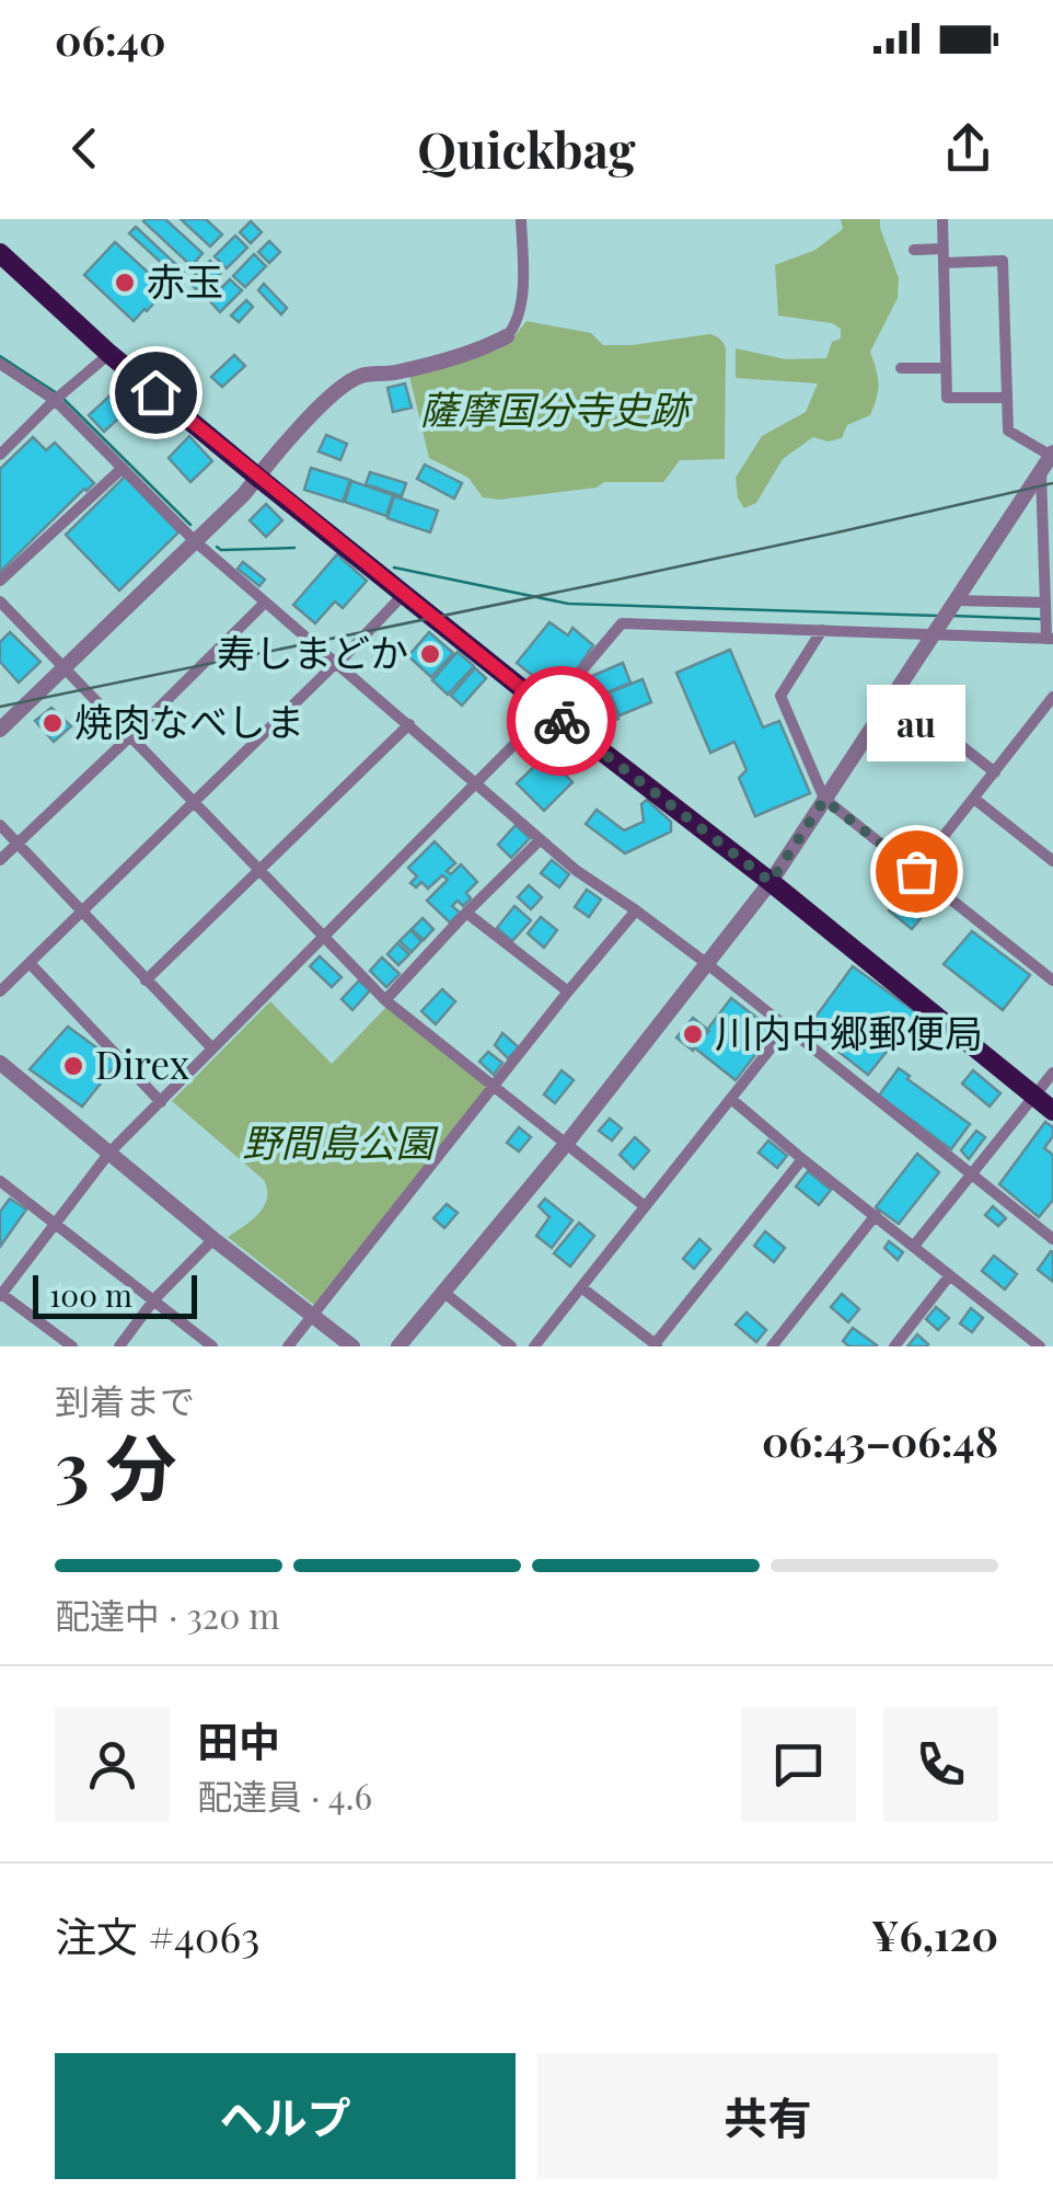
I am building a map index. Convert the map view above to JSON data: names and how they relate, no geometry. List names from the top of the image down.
{
  "parks": ["薩摩国分寺史跡", "野間島公園"],
  "places": [
    "赤玉",
    "寿しまどか",
    "焼肉なべしま",
    "au",
    "川内中郷郵便局",
    "Direx"
  ],
  "scale_bar": "100 m",
  "page": {
    "status": "06:40",
    "header": "Quickbag",
    "bubble": "au",
    "scale": "100 m",
    "heading": ["3 分", "到着まで", "06:43–06:48"],
    "panel": [
      "田中",
      "配達員 · 4.6",
      "注文 #4063",
      "¥6,120"
    ],
    "bar": "配達中 · 320 m",
    "buttons": ["ヘルプ", "共有"]
  }
}
